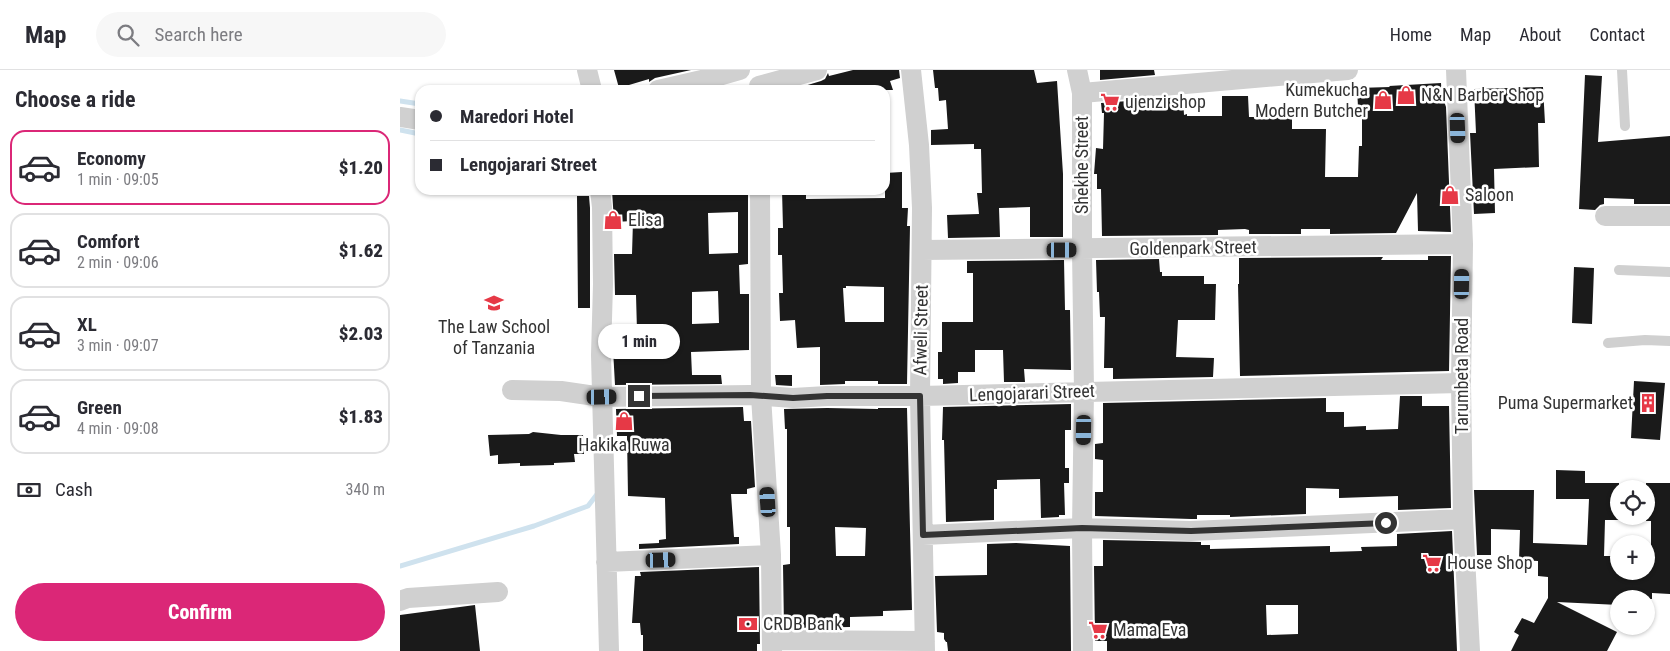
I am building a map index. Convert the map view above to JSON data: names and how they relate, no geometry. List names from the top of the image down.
{
  "streets": {
    "street": [
      "Shekhe Street",
      "Goldenpark Street",
      "Afweli Street",
      "Tarumbeta Road",
      "Lengojarari Street"
    ]
  },
  "crossings": [
    ["Shekhe Street", "Goldenpark Street"],
    ["Shekhe Street", "Lengojarari Street"],
    ["Goldenpark Street", "Afweli Street"],
    ["Goldenpark Street", "Tarumbeta Road"],
    ["Afweli Street", "Lengojarari Street"],
    ["Tarumbeta Road", "Lengojarari Street"]
  ],
  "places": {
    "shop": [
      "N&N Barber Shop",
      "Kumekucha Modern Butcher",
      "Saloon",
      "Elisa",
      "Hakika Ruwa"
    ],
    "supermarket": ["ujenzi shop", "House Shop", "Mama Eva"],
    "school or university": ["The Law School of Tanzania"],
    "building": ["Puma Supermarket"],
    "bank": ["CRDB Bank"]
  },
  "page": {
    "header": "Map",
    "search": "Search here",
    "nav": [
      "Home",
      "Map",
      "About",
      "Contact"
    ],
    "heading": "Choose a ride",
    "banner": ["Maredori Hotel", "Lengojarari Street"],
    "list": [
      {
        "name": "Economy",
        "note": "1 min · 09:05",
        "value": "$1.20"
      },
      {
        "name": "Comfort",
        "note": "2 min · 09:06",
        "value": "$1.62"
      },
      {
        "name": "XL",
        "note": "3 min · 09:07",
        "value": "$2.03"
      },
      {
        "name": "Green",
        "note": "4 min · 09:08",
        "value": "$1.83"
      }
    ],
    "bubble": "1 min",
    "pay": ["Cash", "340 m"],
    "map_buttons": ["+", "−"],
    "buttons": "Confirm"
  }
}
